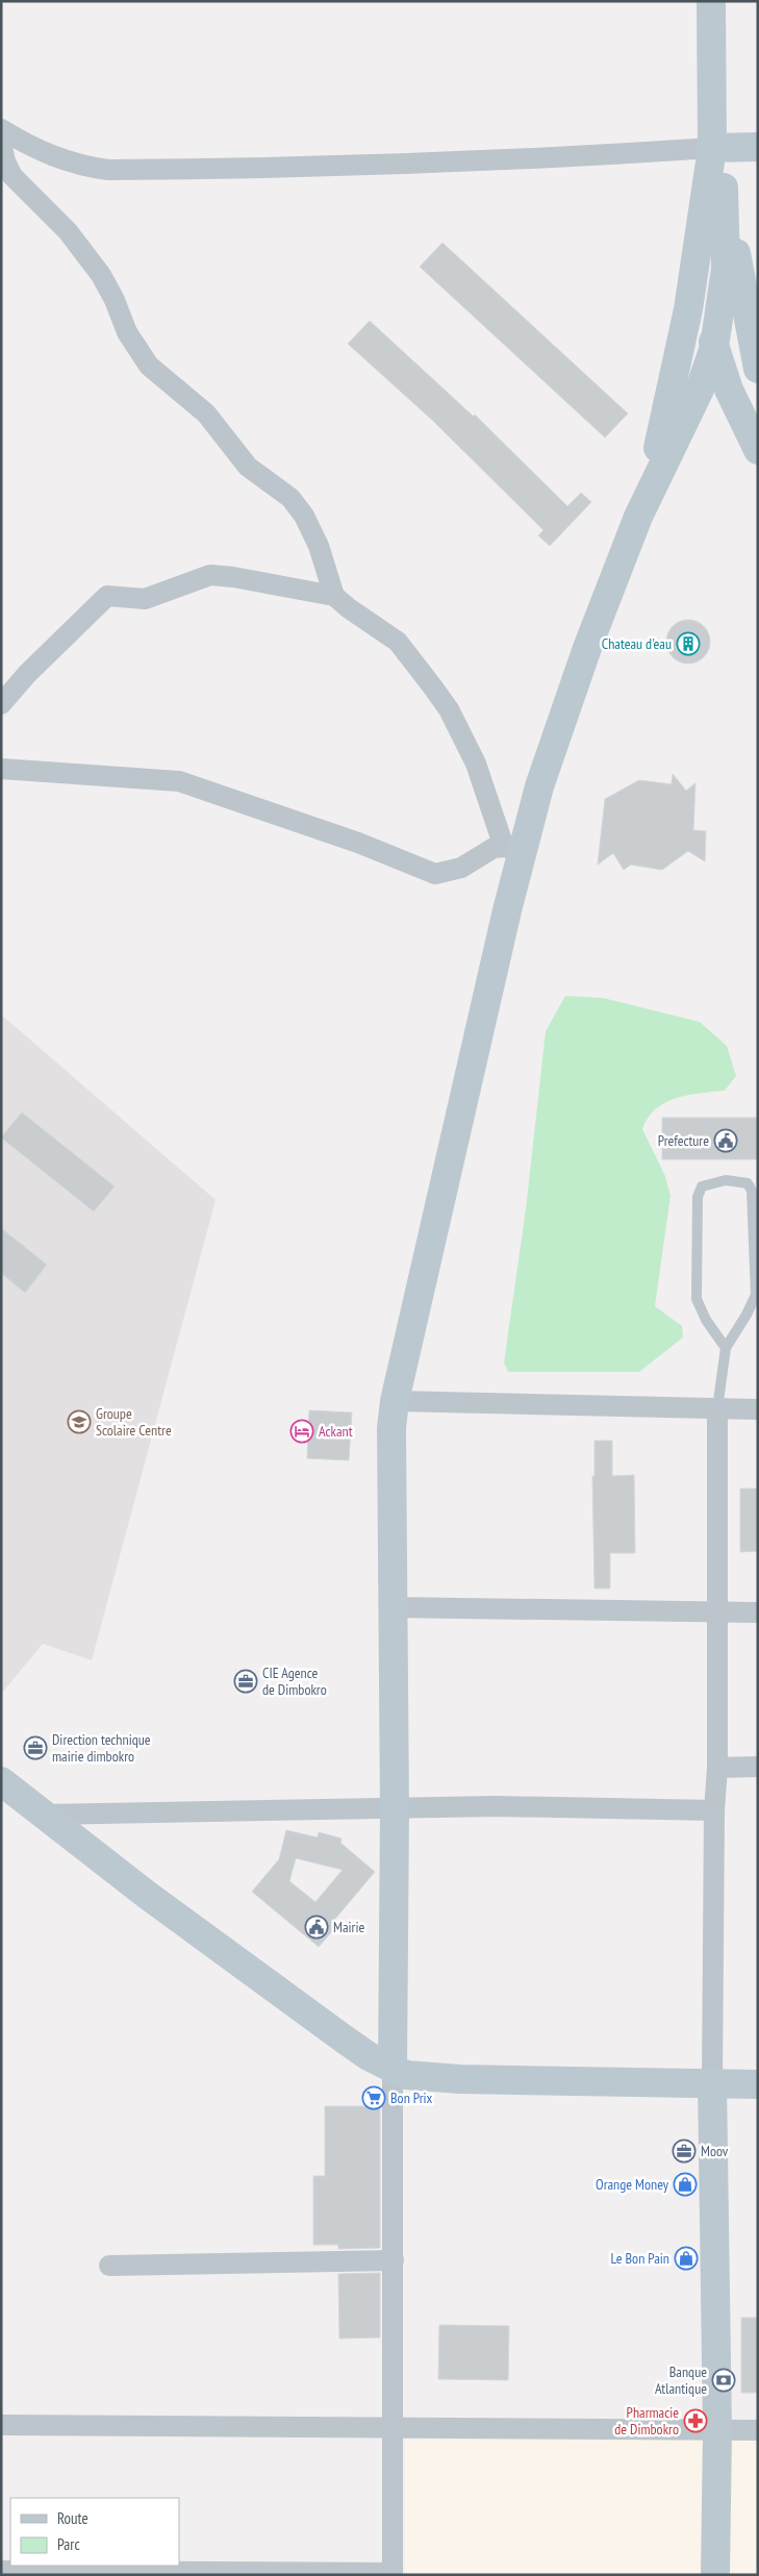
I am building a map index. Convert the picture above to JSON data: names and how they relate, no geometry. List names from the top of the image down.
{
  "places": {
    "building": ["Chateau d'eau"],
    "public building": ["Prefecture", "Mairie"],
    "school or university": ["Groupe Scolaire Centre"],
    "hotel": ["Ackant"],
    "office": ["CIE Agence de Dimbokro", "Direction technique mairie dimbokro", "Moov"],
    "supermarket": ["Bon Prix"],
    "shop": ["Orange Money", "Le Bon Pain"],
    "bank": ["Banque Atlantique"],
    "pharmacy": ["Pharmacie de Dimbokro"]
  },
  "legend": ["Route", "Parc"]
}
